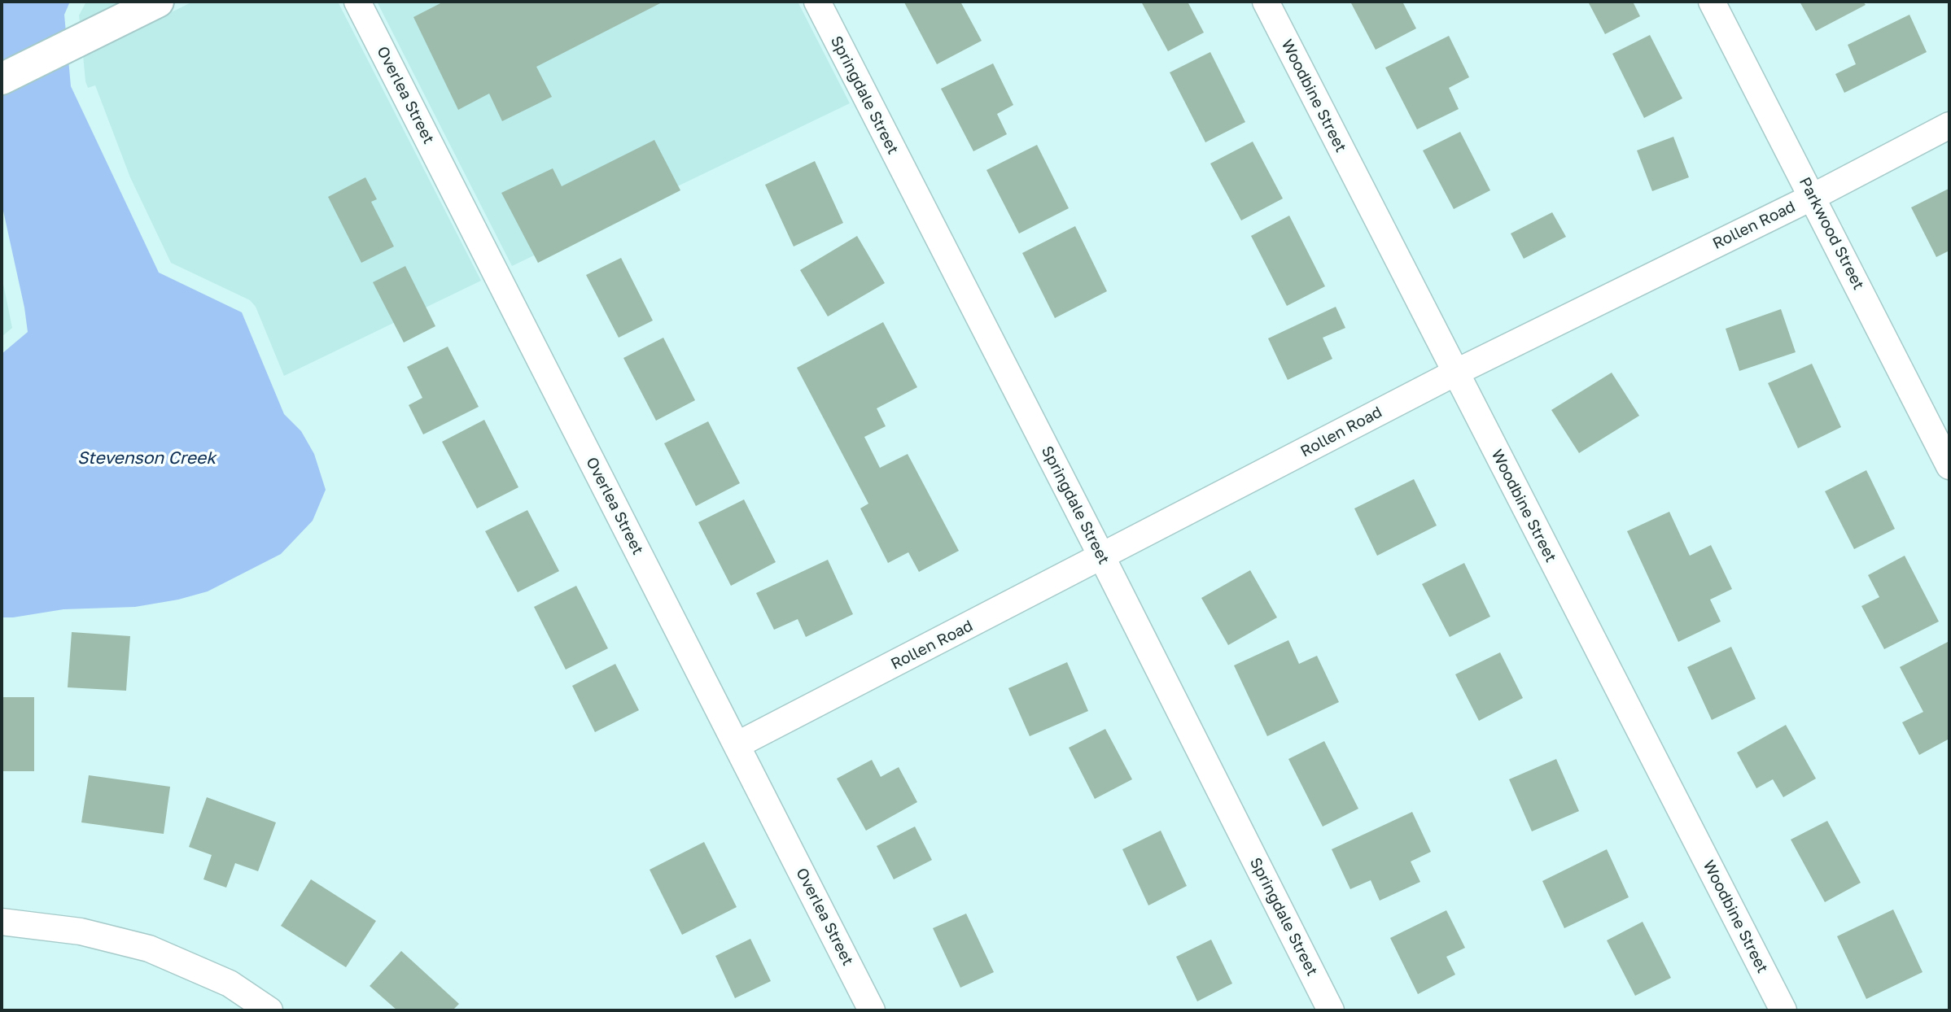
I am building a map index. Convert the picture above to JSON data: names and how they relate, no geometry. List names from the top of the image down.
{
  "streets": {
    "street": [
      "Overlea Street",
      "Springdale Street",
      "Woodbine Street",
      "Rollen Road",
      "Parkwood Street"
    ]
  },
  "crossings": [
    ["Overlea Street", "Rollen Road"],
    ["Springdale Street", "Rollen Road"],
    ["Woodbine Street", "Rollen Road"],
    ["Rollen Road", "Parkwood Street"]
  ],
  "water": ["Stevenson Creek"]
}
